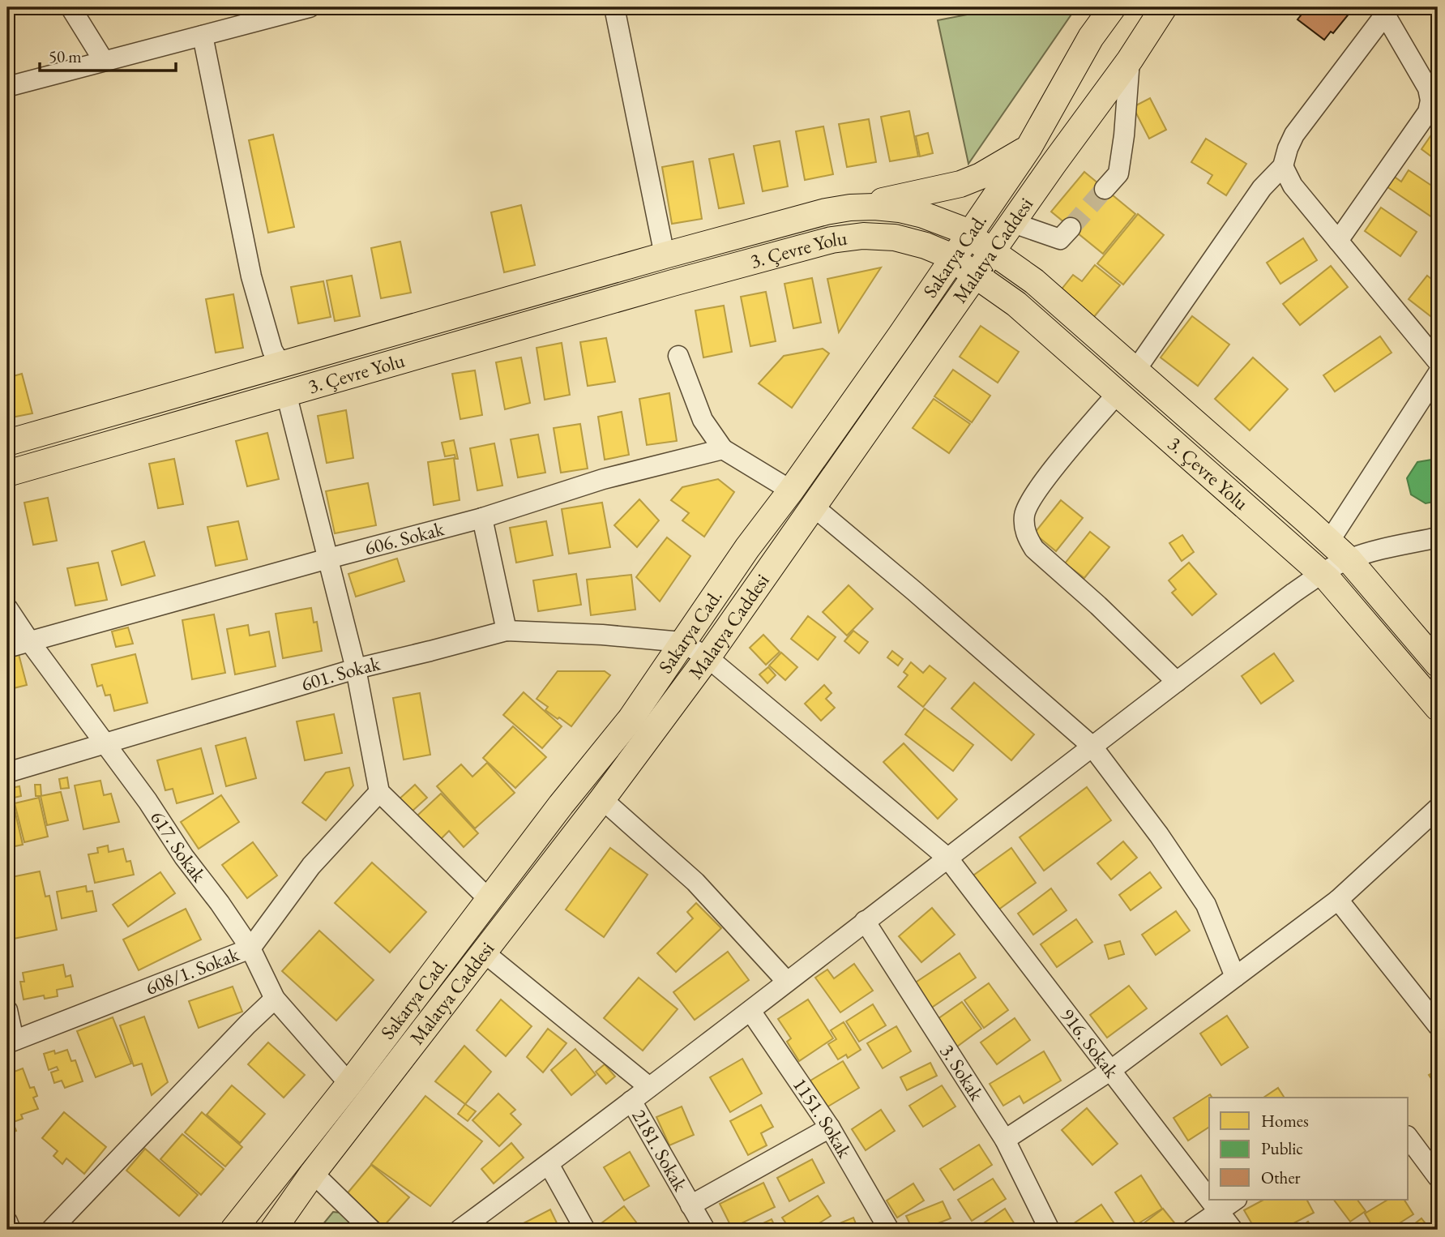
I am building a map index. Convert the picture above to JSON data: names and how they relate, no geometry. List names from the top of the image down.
{
  "streets": {
    "main road": ["3. Çevre Yolu", "Malatya Caddesi", "Sakarya Cad."],
    "street": [
      "606. Sokak",
      "601. Sokak",
      "617. Sokak",
      "608/1. Sokak",
      "916. Sokak",
      "3. Sokak",
      "1151. Sokak",
      "2181. Sokak"
    ]
  },
  "crossings": [
    ["3. Çevre Yolu", "Malatya Caddesi"],
    ["3. Çevre Yolu", "Sakarya Cad."],
    ["Malatya Caddesi", "916. Sokak"],
    ["Sakarya Cad.", "601. Sokak"],
    ["Sakarya Cad.", "617. Sokak"],
    ["Sakarya Cad.", "916. Sokak"],
    ["606. Sokak", "617. Sokak"],
    ["601. Sokak", "617. Sokak"],
    ["601. Sokak", "916. Sokak"],
    ["617. Sokak", "608/1. Sokak"]
  ],
  "legend": ["Homes", "Public", "Other"],
  "scale_bar": "50 m"
}
